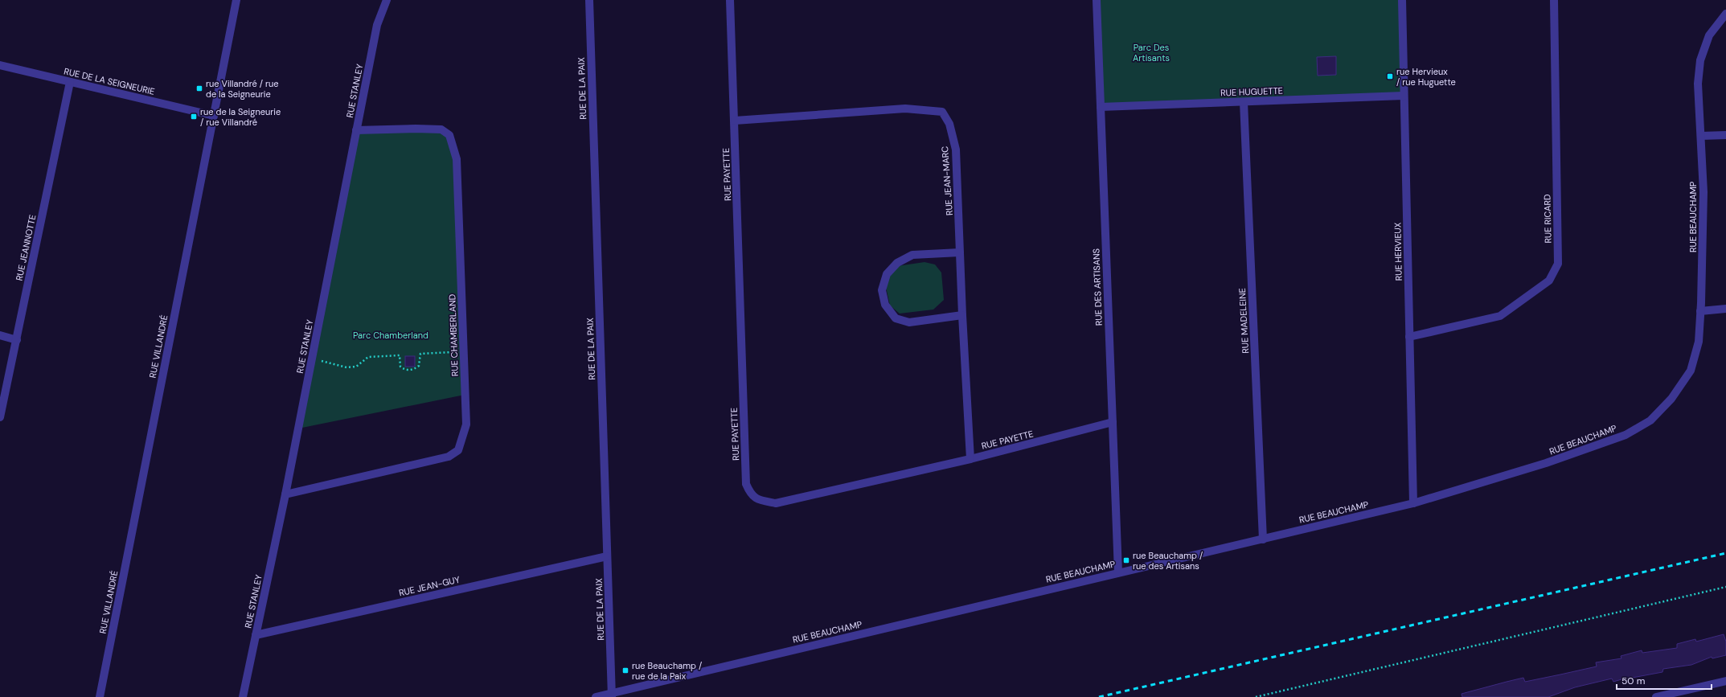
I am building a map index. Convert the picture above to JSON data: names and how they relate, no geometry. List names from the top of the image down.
{
  "streets": {
    "street": [
      "RUE DE LA SEIGNEURIE",
      "RUE DE LA PAIX",
      "RUE STANLEY",
      "RUE HUGUETTE",
      "RUE PAYETTE",
      "RUE JEAN-MARC",
      "RUE BEAUCHAMP",
      "RUE RICARD",
      "RUE JEANNOTTE",
      "RUE HERVIEUX",
      "RUE DES ARTISANS",
      "RUE MADELEINE",
      "RUE CHAMBERLAND",
      "RUE VILLANDRÉ",
      "RUE JEAN-GUY"
    ]
  },
  "crossings": [
    ["RUE DE LA SEIGNEURIE", "RUE JEANNOTTE"],
    ["RUE DE LA SEIGNEURIE", "RUE VILLANDRÉ"],
    ["RUE DE LA PAIX", "RUE BEAUCHAMP"],
    ["RUE DE LA PAIX", "RUE JEAN-GUY"],
    ["RUE STANLEY", "RUE CHAMBERLAND"],
    ["RUE STANLEY", "RUE JEAN-GUY"],
    ["RUE HUGUETTE", "RUE HERVIEUX"],
    ["RUE HUGUETTE", "RUE DES ARTISANS"],
    ["RUE HUGUETTE", "RUE MADELEINE"],
    ["RUE PAYETTE", "RUE JEAN-MARC"],
    ["RUE PAYETTE", "RUE DES ARTISANS"],
    ["RUE BEAUCHAMP", "RUE HERVIEUX"],
    ["RUE BEAUCHAMP", "RUE DES ARTISANS"],
    ["RUE BEAUCHAMP", "RUE MADELEINE"],
    ["RUE RICARD", "RUE HERVIEUX"]
  ],
  "parks": ["Parc Des Artisants", "Parc Chamberland"],
  "places": {
    "transit": [
      "rue Hervieux / rue Huguette",
      "rue Villandré / rue de la Seigneurie",
      "rue de la Seigneurie / rue Villandré",
      "rue Beauchamp / rue des Artisans",
      "rue Beauchamp / rue de la Paix"
    ]
  },
  "scale_bar": "50 m"
}
